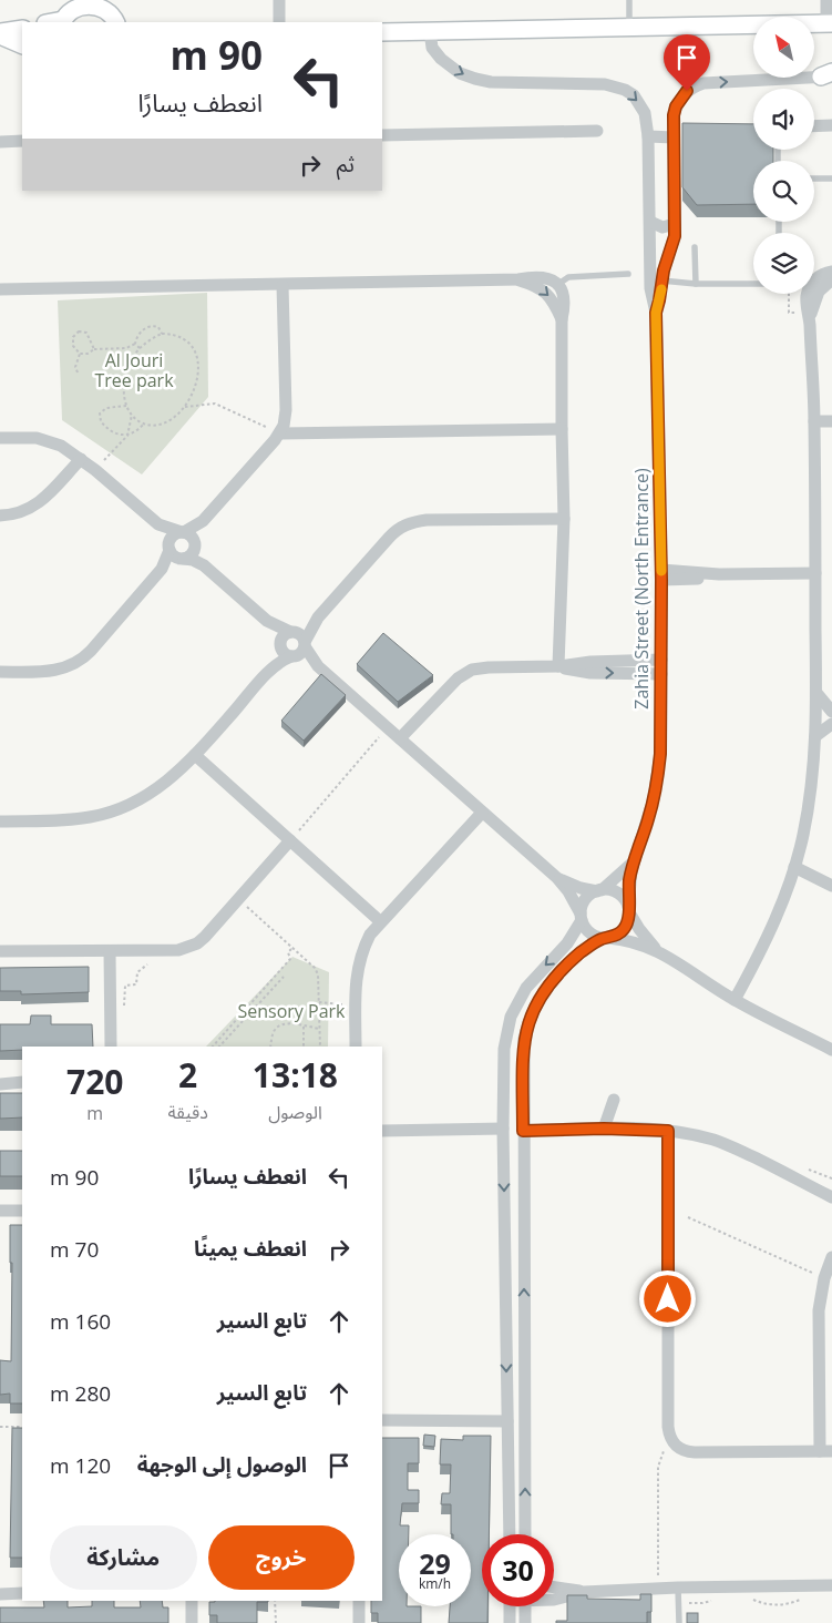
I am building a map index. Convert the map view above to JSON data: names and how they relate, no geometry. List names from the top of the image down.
{
  "streets": {
    "street": ["Zahia Street (North Entrance)"]
  },
  "parks": ["Al Jouri Tree park", "Sensory Park"],
  "north": "top left",
  "page": {
    "turn": ["90 m", "انعطف يسارًا"],
    "then": "ثم",
    "eta": [
      "13:18",
      "الوصول",
      "2",
      "دقيقة",
      "720",
      "m"
    ],
    "list": [
      {
        "name": "انعطف يسارًا",
        "value": "90 m"
      },
      {
        "name": "انعطف يمينًا",
        "value": "70 m"
      },
      {
        "name": "تابع السير",
        "value": "160 m"
      },
      {
        "name": "تابع السير",
        "value": "280 m"
      },
      {
        "name": "الوصول إلى الوجهة",
        "value": "120 m"
      }
    ],
    "buttons": ["خروج", "مشاركة"],
    "speed": "29 km/h",
    "limit": "30"
  }
}
